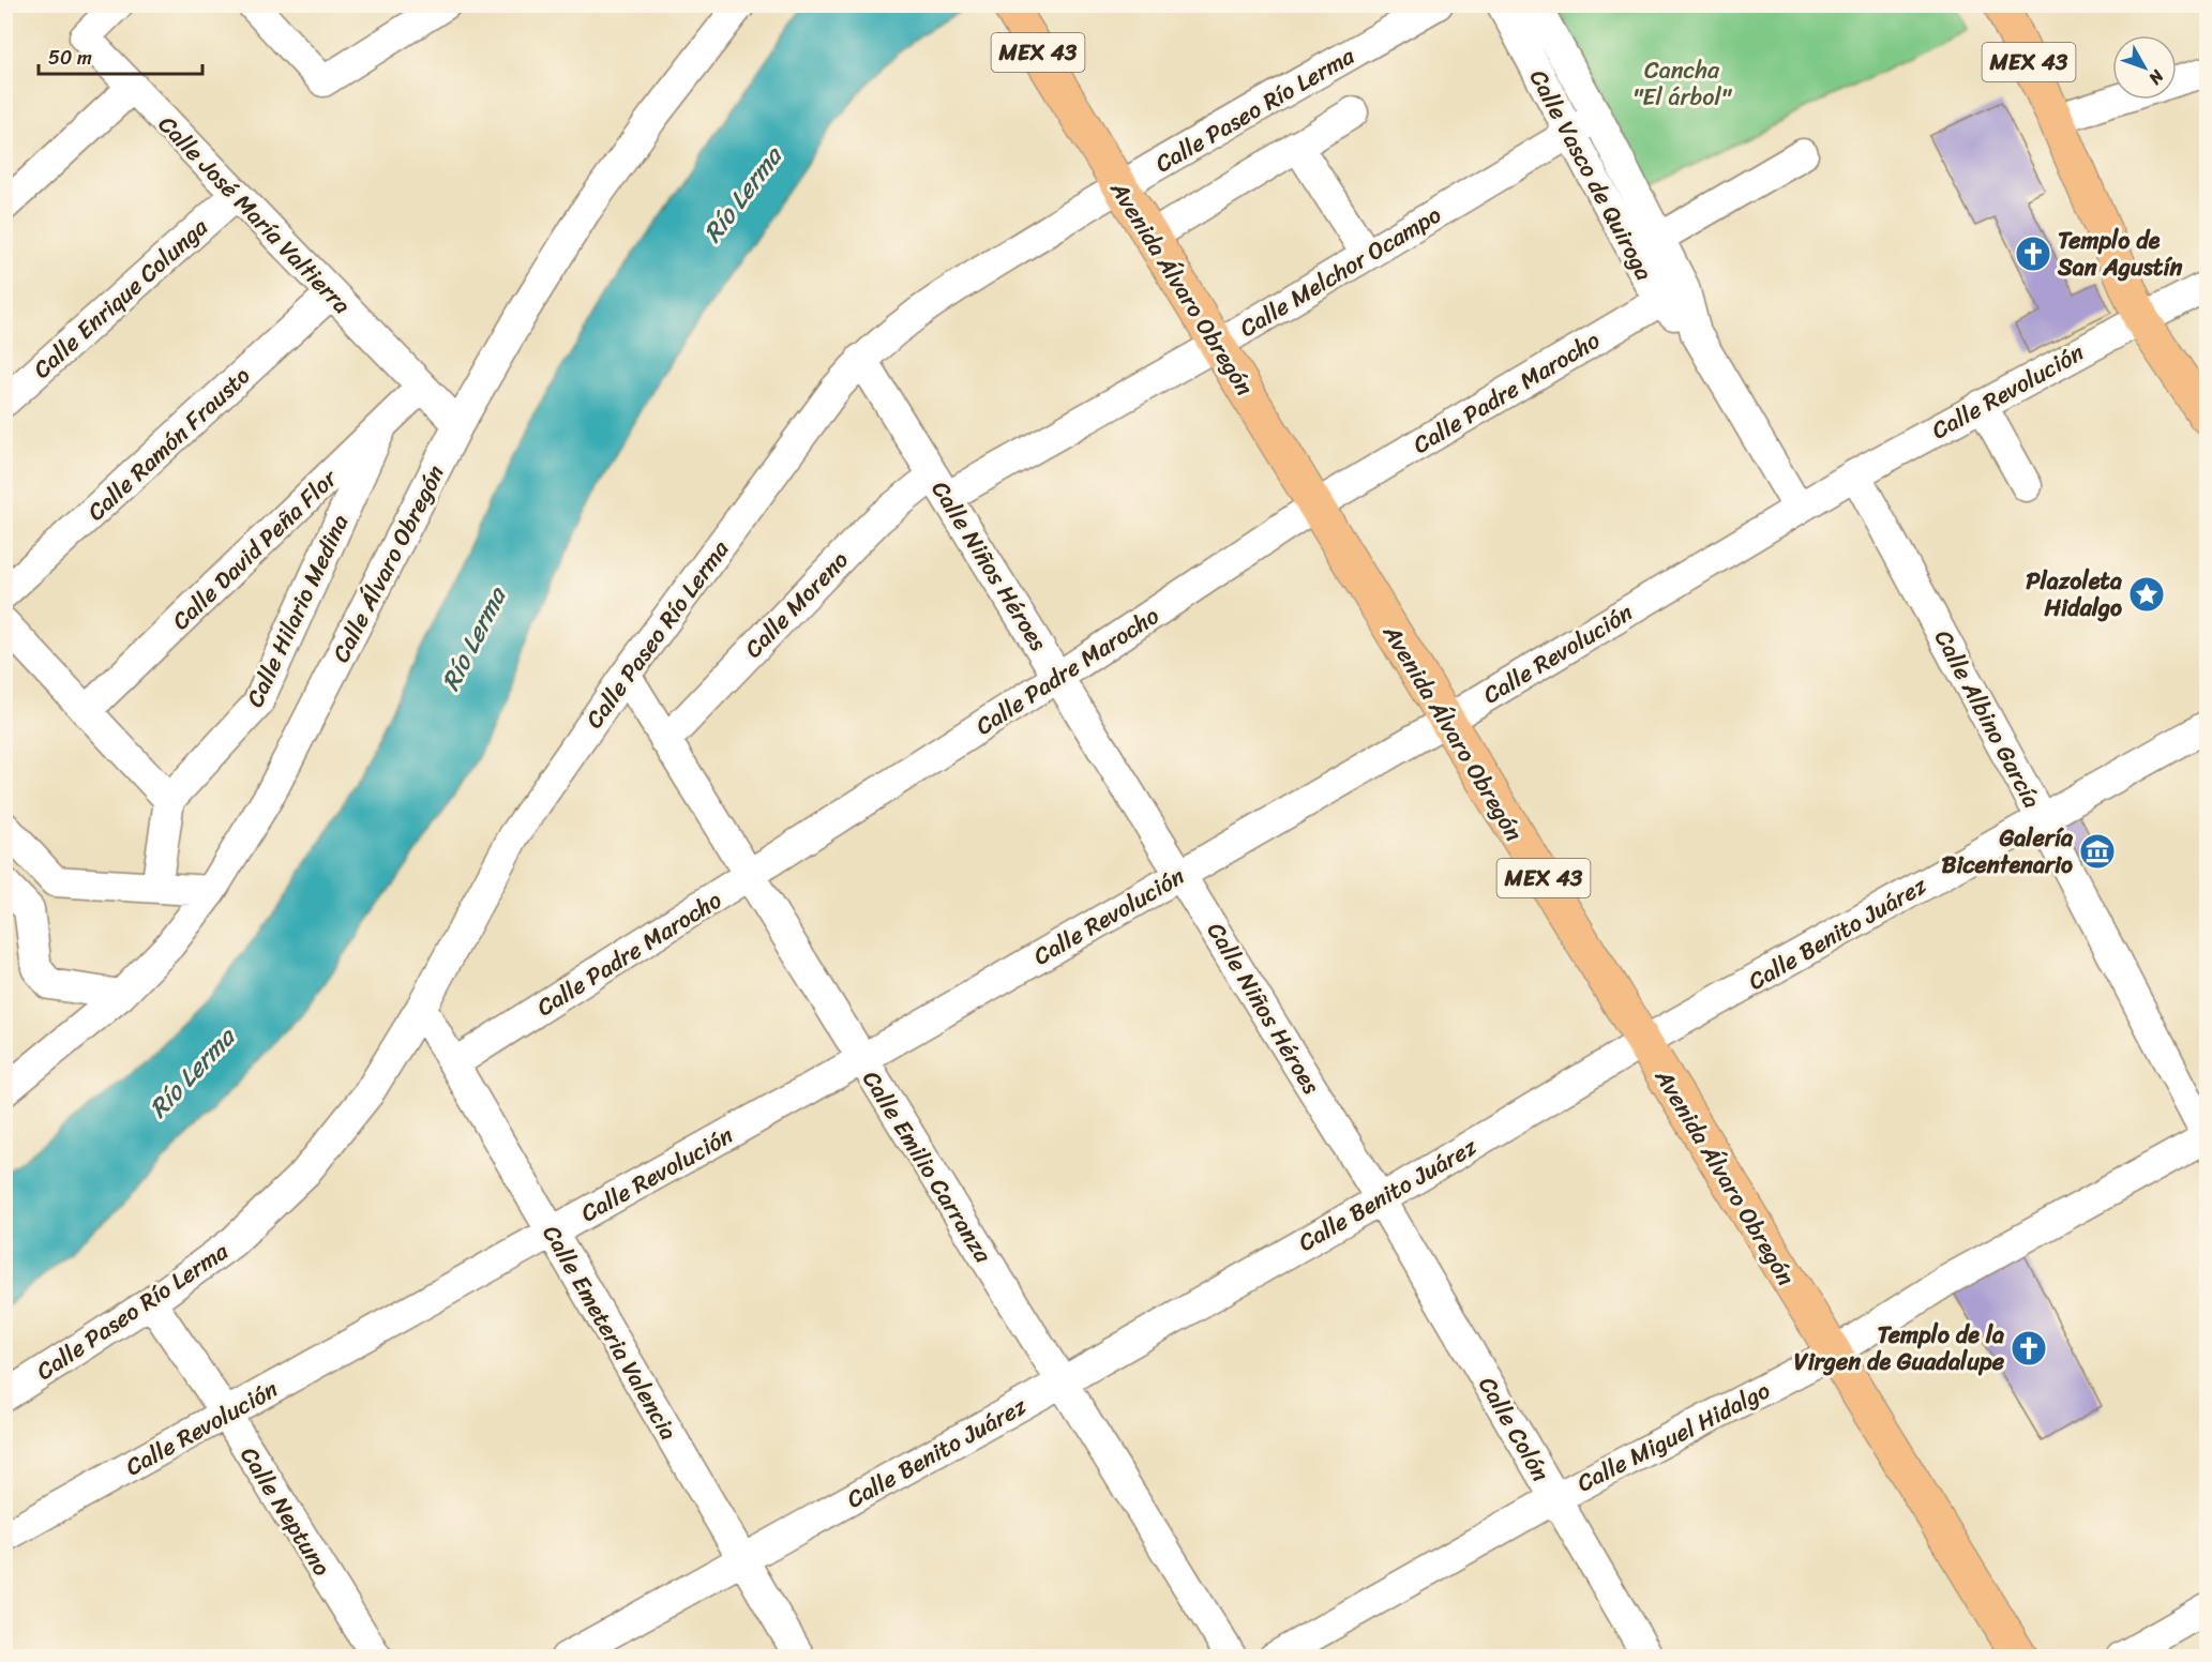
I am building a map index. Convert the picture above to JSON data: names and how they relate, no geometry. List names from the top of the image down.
{
  "streets": {
    "main road": ["MEX 43", "Avenida Álvaro Obregón"],
    "street": [
      "Calle Paseo Río Lerma",
      "Calle Vasco de Quiroga",
      "Calle José María Valtierra",
      "Calle Melchor Ocampo",
      "Calle Enrique Colunga",
      "Calle Revolución",
      "Calle Padre Marocho",
      "Calle Ramón Frausto",
      "Calle David Peña Flor",
      "Calle Álvaro Obregón",
      "Calle Niños Héroes",
      "Calle Moreno",
      "Calle Hilario Medina",
      "Calle Albino García",
      "Calle Benito Juárez",
      "Calle Emilio Carranza",
      "Calle Emeteria Valencia",
      "Calle Colón",
      "Calle Miguel Hidalgo",
      "Calle Neptuno"
    ]
  },
  "crossings": [
    ["MEX 43", "Calle Revolución"],
    ["Calle Paseo Río Lerma", "Avenida Álvaro Obregón"],
    ["Calle Paseo Río Lerma", "Calle Niños Héroes"],
    ["Calle Paseo Río Lerma", "Calle Emilio Carranza"],
    ["Calle Paseo Río Lerma", "Calle Emeteria Valencia"],
    ["Calle Paseo Río Lerma", "Calle Neptuno"],
    ["Calle Vasco de Quiroga", "Calle Melchor Ocampo"],
    ["Calle Vasco de Quiroga", "Calle Revolución"],
    ["Calle Vasco de Quiroga", "Calle Padre Marocho"],
    ["Calle José María Valtierra", "Calle Enrique Colunga"],
    ["Calle José María Valtierra", "Calle Ramón Frausto"],
    ["Calle José María Valtierra", "Calle David Peña Flor"],
    ["Calle José María Valtierra", "Calle Álvaro Obregón"],
    ["Calle Melchor Ocampo", "Avenida Álvaro Obregón"],
    ["Calle Melchor Ocampo", "Calle Niños Héroes"],
    ["Calle Melchor Ocampo", "Calle Moreno"],
    ["Avenida Álvaro Obregón", "Calle Revolución"],
    ["Avenida Álvaro Obregón", "Calle Padre Marocho"],
    ["Avenida Álvaro Obregón", "Calle Benito Juárez"],
    ["Avenida Álvaro Obregón", "Calle Miguel Hidalgo"],
    ["Calle Revolución", "Calle Niños Héroes"],
    ["Calle Revolución", "Calle Albino García"],
    ["Calle Revolución", "Calle Emilio Carranza"],
    ["Calle Revolución", "Calle Emeteria Valencia"],
    ["Calle Revolución", "Calle Neptuno"],
    ["Calle Padre Marocho", "Calle Niños Héroes"],
    ["Calle Padre Marocho", "Calle Emilio Carranza"],
    ["Calle Padre Marocho", "Calle Emeteria Valencia"],
    ["Calle David Peña Flor", "Calle Hilario Medina"],
    ["Calle Niños Héroes", "Calle Moreno"],
    ["Calle Niños Héroes", "Calle Benito Juárez"],
    ["Calle Niños Héroes", "Calle Colón"],
    ["Calle Moreno", "Calle Emilio Carranza"],
    ["Calle Albino García", "Calle Benito Juárez"],
    ["Calle Albino García", "Calle Miguel Hidalgo"],
    ["Calle Benito Juárez", "Calle Emilio Carranza"],
    ["Calle Benito Juárez", "Calle Emeteria Valencia"],
    ["Calle Benito Juárez", "Calle Colón"],
    ["Calle Colón", "Calle Miguel Hidalgo"]
  ],
  "water": ["Río Lerma"],
  "parks": ["Cancha \"El árbol\""],
  "places": {
    "church": ["Templo de San Agustín", "Templo de la Virgen de Guadalupe"],
    "place": ["Plazoleta Hidalgo"],
    "museum": ["Galería Bicentenario"]
  },
  "scale_bar": "50 m",
  "north": "bottom right"
}
